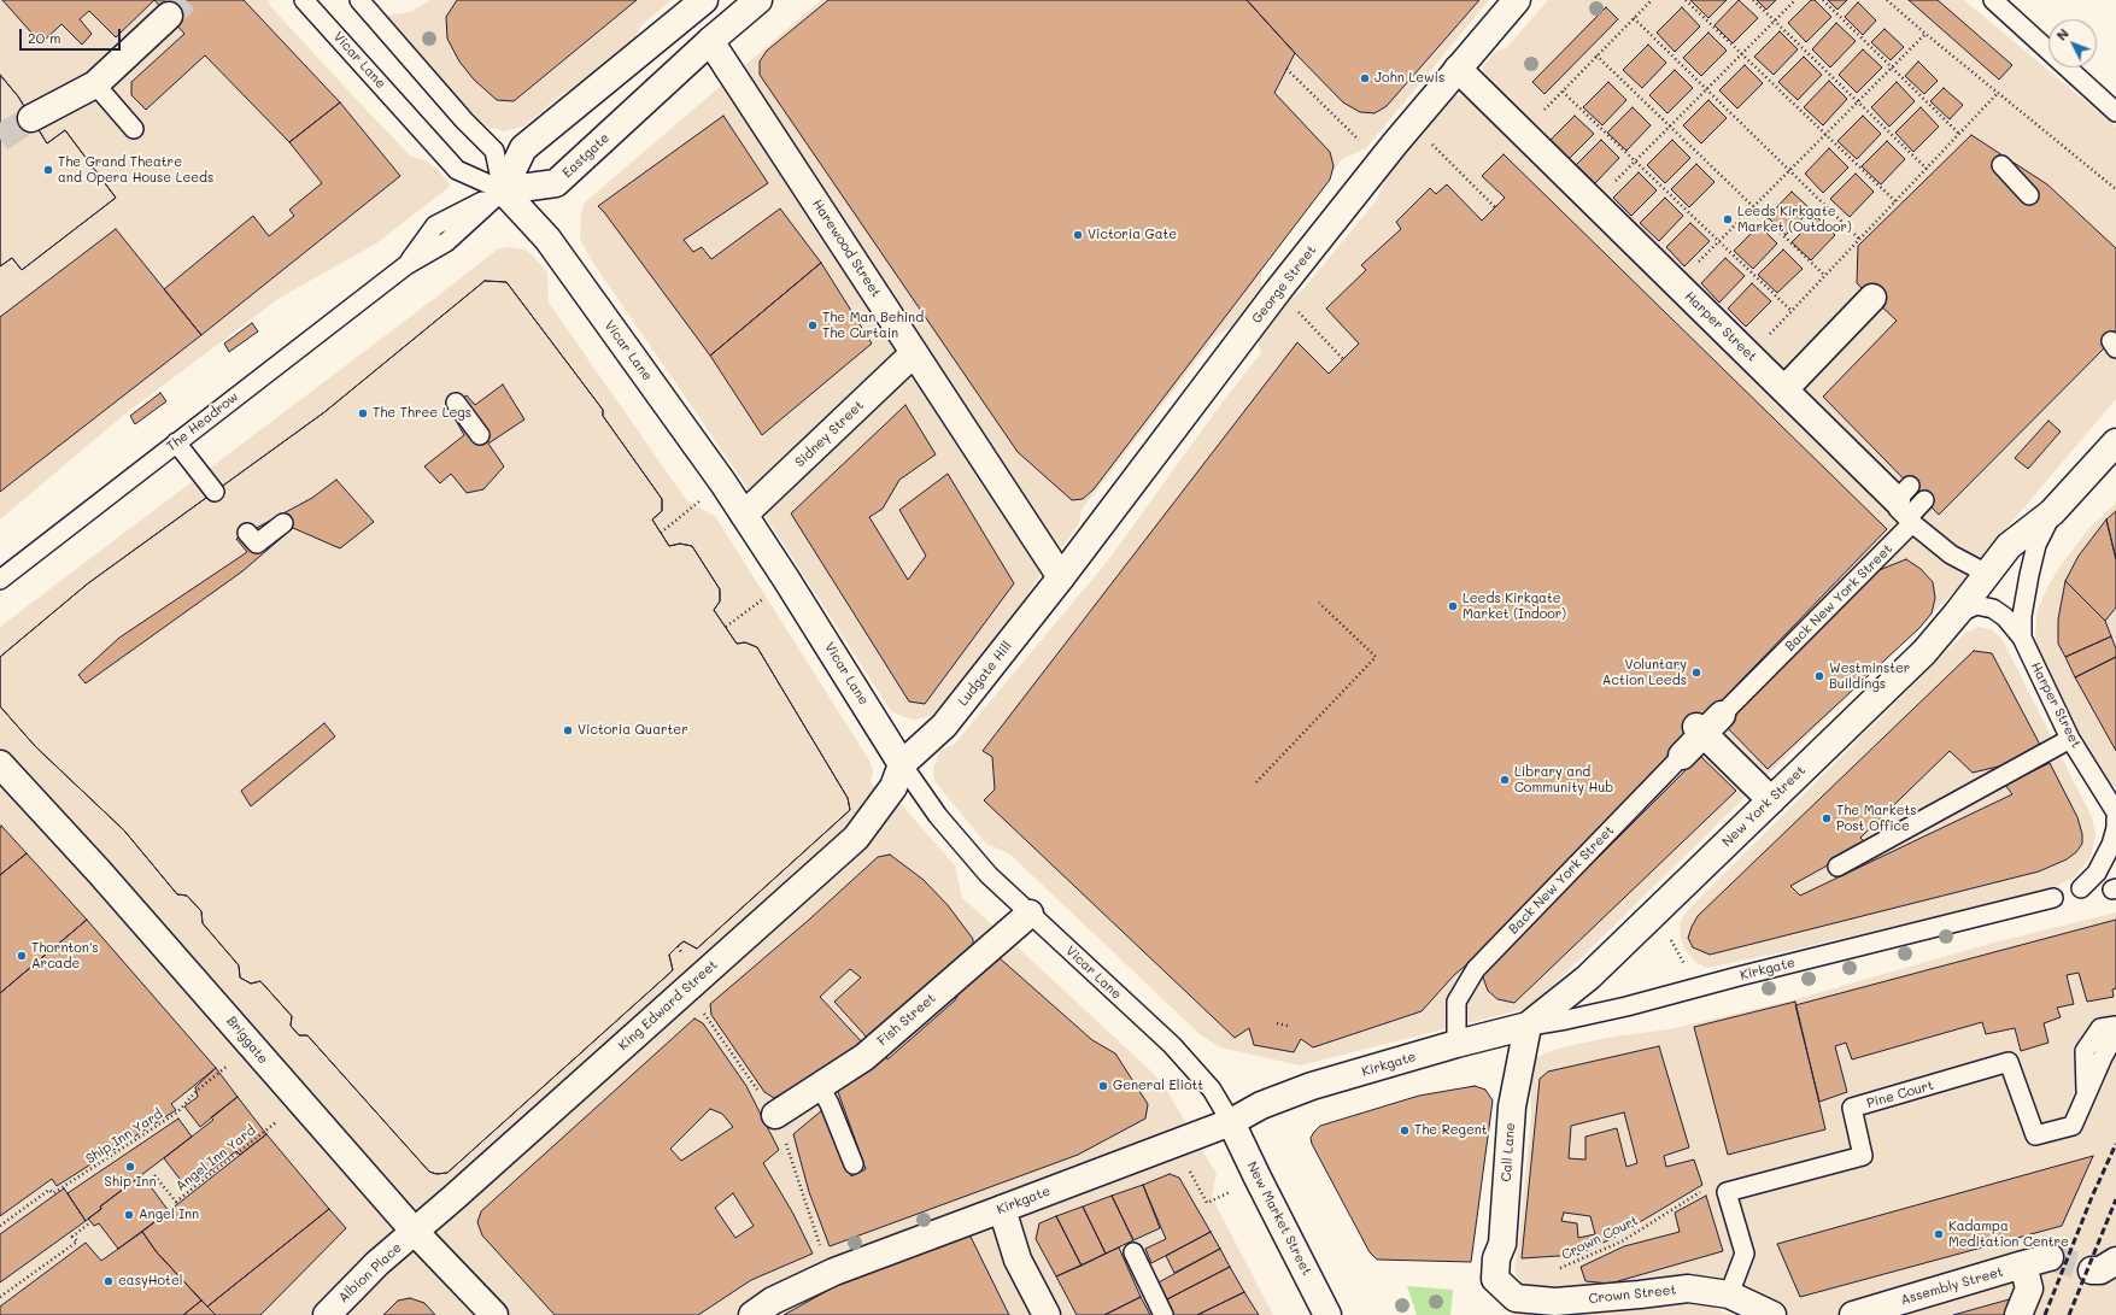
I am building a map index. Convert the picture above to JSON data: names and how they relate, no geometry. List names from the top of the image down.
{
  "streets": {
    "street": [
      "Vicar Lane",
      "Eastgate",
      "Harewood Street",
      "George Street",
      "Harper Street",
      "Sidney Street",
      "Back New York Street",
      "Ludgate Hill",
      "New York Street",
      "Kirkgate",
      "King Edward Street",
      "Fish Street",
      "Briggate",
      "Call Lane",
      "New Market Street",
      "Albion Place",
      "Assembly Street",
      "Crown Street"
    ],
    "lane": ["The Headrow", "Pine Court"],
    "path": ["Ship Inn Yard", "Angel Inn Yard", "Crown Court"]
  },
  "crossings": [
    ["Vicar Lane", "Eastgate"],
    ["Vicar Lane", "The Headrow"],
    ["Vicar Lane", "Sidney Street"],
    ["Vicar Lane", "Ludgate Hill"],
    ["Vicar Lane", "Kirkgate"],
    ["Vicar Lane", "King Edward Street"],
    ["Vicar Lane", "Fish Street"],
    ["Vicar Lane", "New Market Street"],
    ["Eastgate", "Harewood Street"],
    ["Eastgate", "The Headrow"],
    ["Harewood Street", "George Street"],
    ["Harewood Street", "Sidney Street"],
    ["Harewood Street", "Ludgate Hill"],
    ["George Street", "Harper Street"],
    ["George Street", "Ludgate Hill"],
    ["Harper Street", "Back New York Street"],
    ["Harper Street", "New York Street"],
    ["Back New York Street", "Kirkgate"],
    ["Ludgate Hill", "King Edward Street"],
    ["New York Street", "Kirkgate"],
    ["New York Street", "Call Lane"],
    ["Kirkgate", "Call Lane"],
    ["Kirkgate", "New Market Street"],
    ["King Edward Street", "Briggate"],
    ["King Edward Street", "Albion Place"],
    ["Briggate", "Ship Inn Yard"],
    ["Briggate", "Angel Inn Yard"],
    ["Briggate", "Albion Place"],
    ["Pine Court", "Crown Street"],
    ["Call Lane", "Crown Street"],
    ["Crown Court", "Crown Street"]
  ],
  "places": [
    "John Lewis",
    "The Grand Theatre and Opera House Leeds",
    "Leeds Kirkgate Market (Outdoor)",
    "Victoria Gate",
    "The Man Behind The Curtain",
    "The Three Legs",
    "Leeds Kirkgate Market (Indoor)",
    "Voluntary Action Leeds",
    "Westminster Buildings",
    "Victoria Quarter",
    "Library and Community Hub",
    "The Markets Post Office",
    "Thornton's Arcade",
    "General Eliott",
    "The Regent",
    "Ship Inn",
    "Angel Inn",
    "Kadampa Meditation Centre",
    "easyHotel"
  ],
  "scale_bar": "20 m",
  "north": "top left"
}
